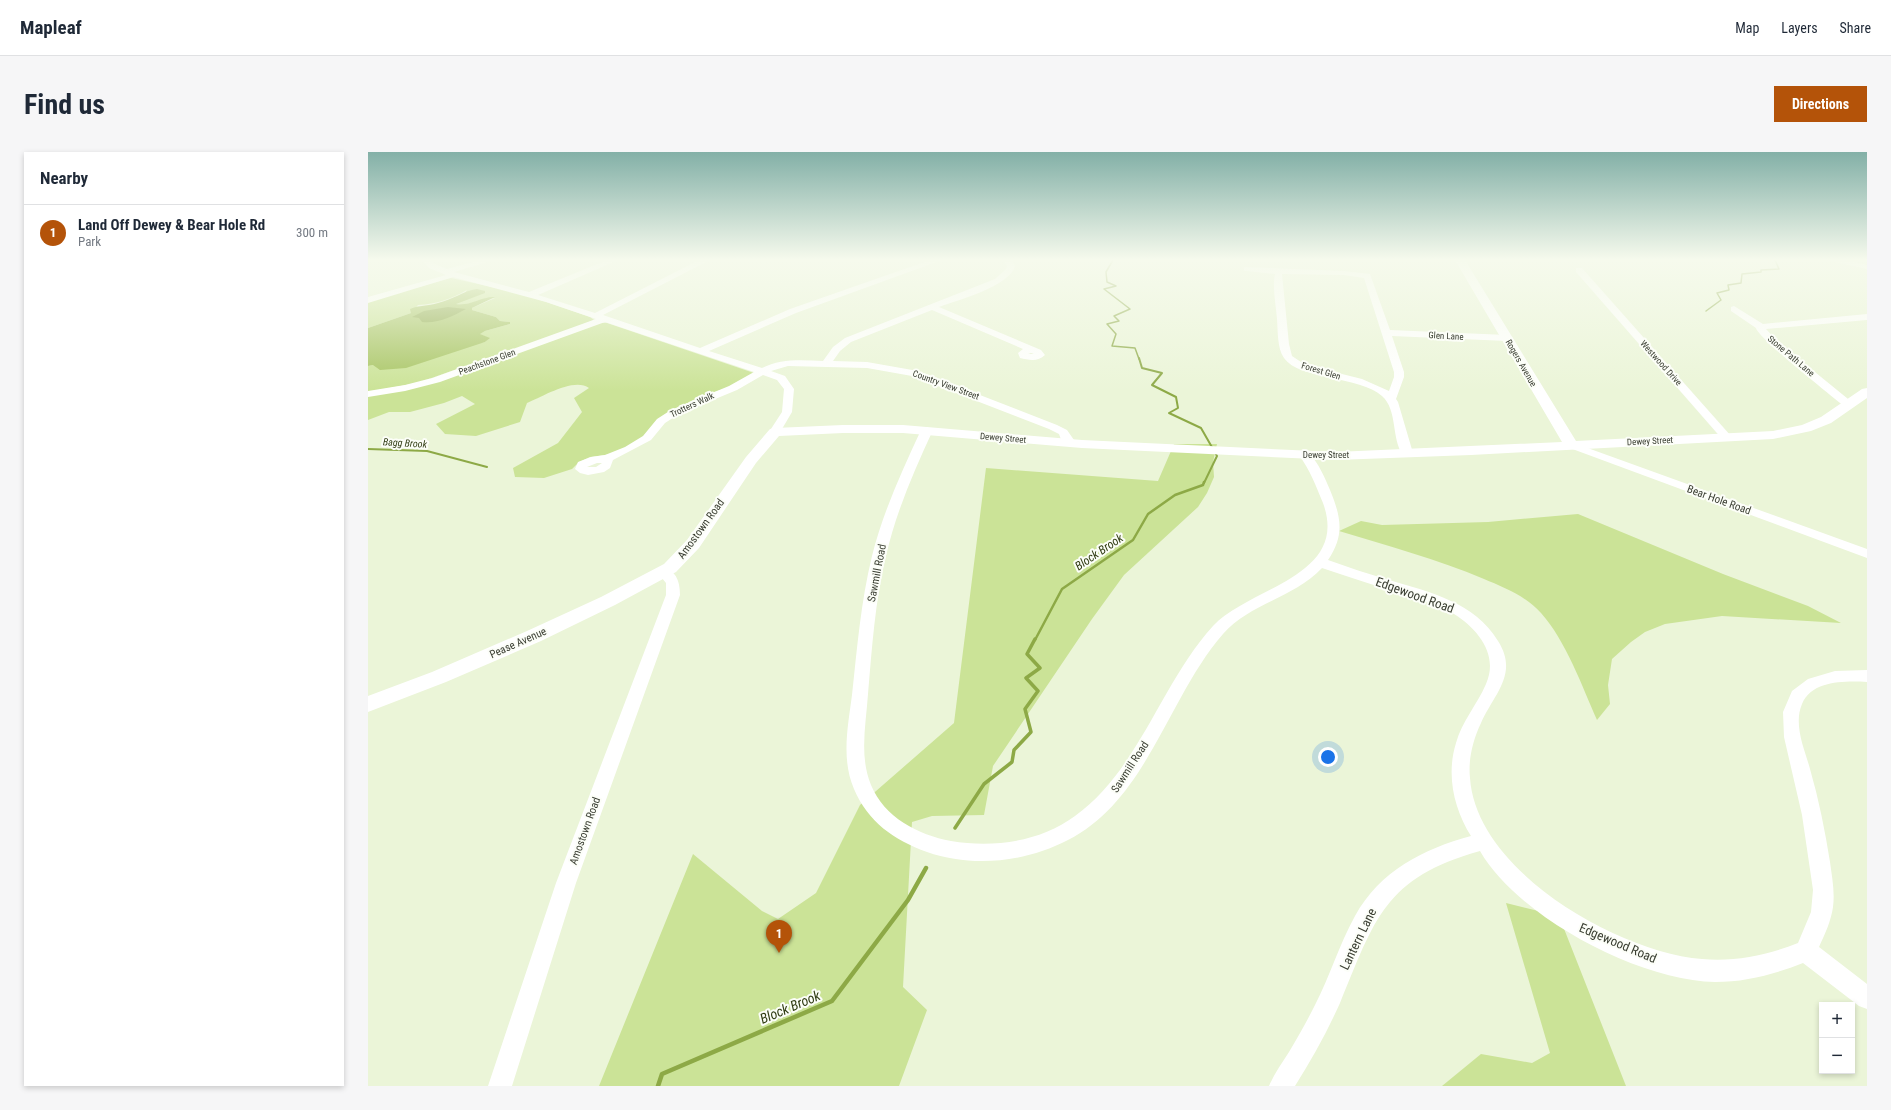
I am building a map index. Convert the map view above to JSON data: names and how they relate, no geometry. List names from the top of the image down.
{
  "streets": {
    "main road": [
      "Rogers Avenue",
      "Dewey Street",
      "Amostown Road",
      "Pease Avenue"
    ],
    "street": [
      "Glen Lane",
      "Stone Path Lane",
      "Peachstone Glen",
      "Westwood Drive",
      "Forest Glen",
      "Country View Street",
      "Trotters Walk",
      "Bear Hole Road",
      "Sawmill Road",
      "Edgewood Road",
      "Lantern Lane"
    ]
  },
  "crossings": [
    ["Glen Lane", "Rogers Avenue"],
    ["Stone Path Lane", "Dewey Street"],
    ["Peachstone Glen", "Amostown Road"],
    ["Rogers Avenue", "Dewey Street"],
    ["Rogers Avenue", "Bear Hole Road"],
    ["Westwood Drive", "Dewey Street"],
    ["Country View Street", "Trotters Walk"],
    ["Country View Street", "Dewey Street"],
    ["Country View Street", "Amostown Road"],
    ["Trotters Walk", "Amostown Road"],
    ["Dewey Street", "Bear Hole Road"],
    ["Dewey Street", "Amostown Road"],
    ["Dewey Street", "Sawmill Road"],
    ["Amostown Road", "Pease Avenue"],
    ["Sawmill Road", "Edgewood Road"],
    ["Edgewood Road", "Lantern Lane"]
  ],
  "water": ["Bagg Brook", "Block Brook"],
  "page": {
    "header": "Mapleaf",
    "nav": ["Map", "Layers", "Share"],
    "buttons": "Directions",
    "title": "Find us",
    "heading": "Nearby",
    "list": [
      {
        "mark": "1",
        "name": "Land Off Dewey & Bear Hole Rd",
        "note": "Park",
        "value": "300 m"
      }
    ],
    "pins": "1",
    "map_buttons": ["+", "−"]
  }
}
